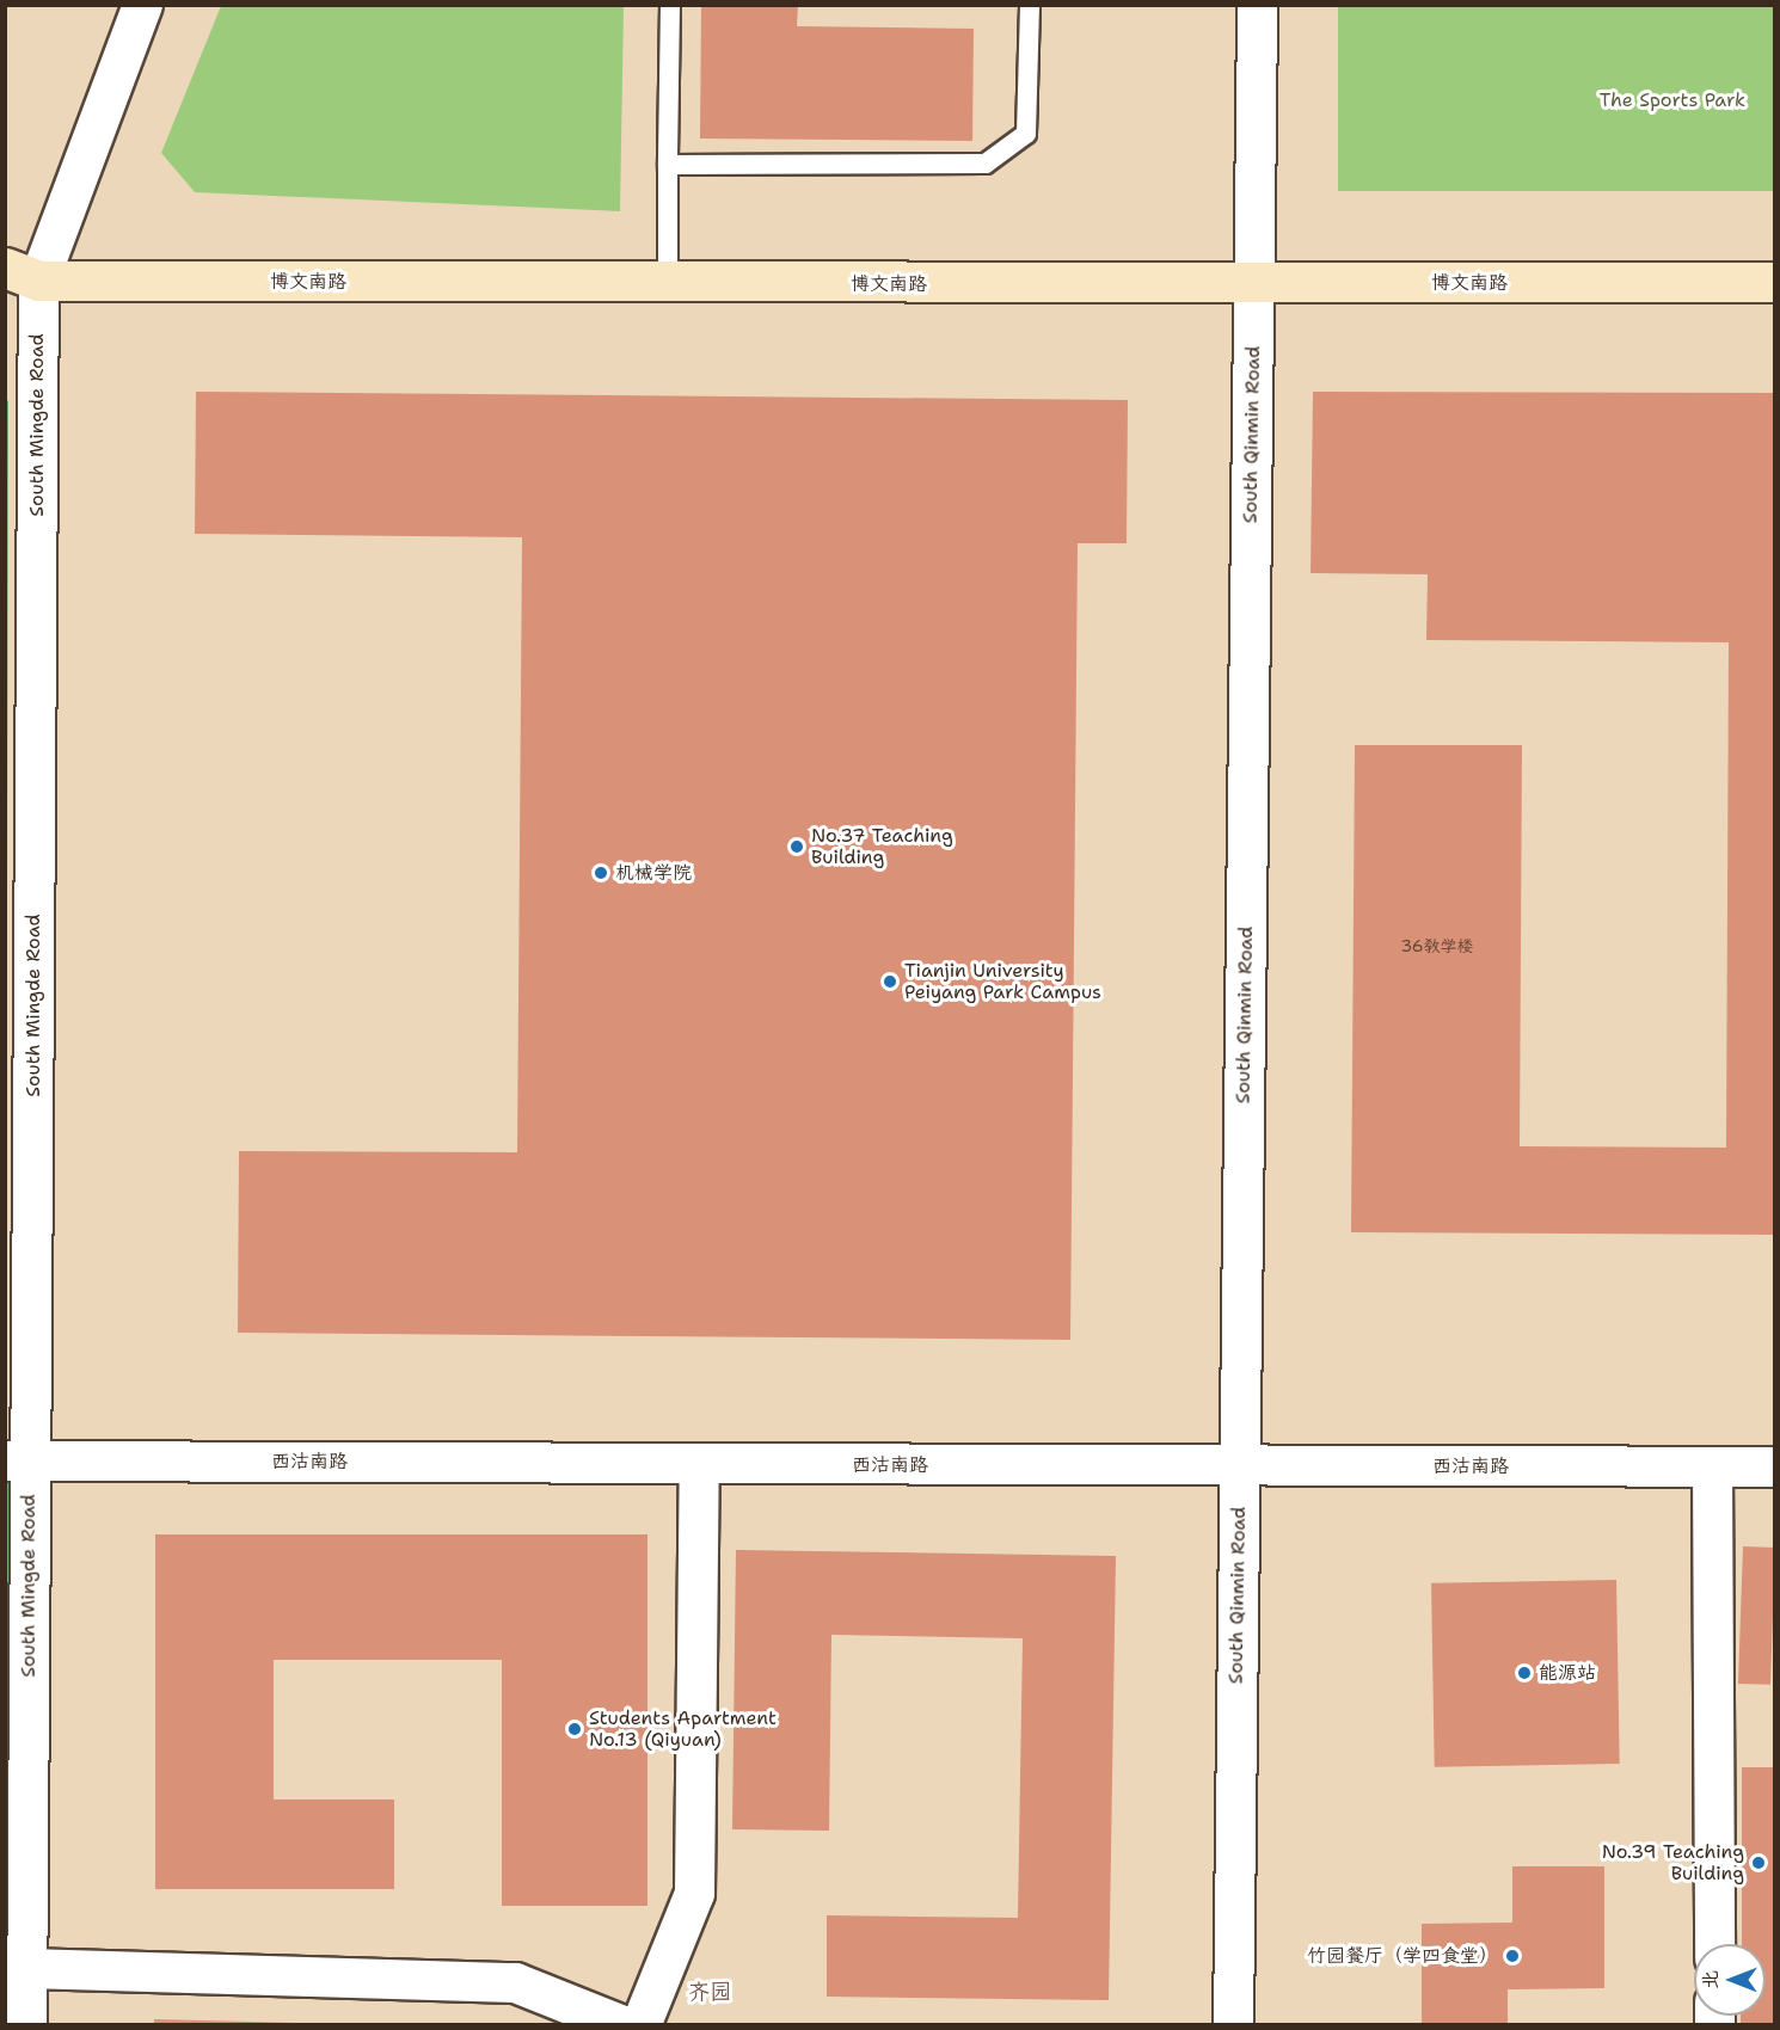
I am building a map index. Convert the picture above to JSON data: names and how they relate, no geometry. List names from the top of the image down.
{
  "streets": {
    "street": [
      "博文南路",
      "South Mingde Road",
      "South Qinmin Road",
      "西沽南路"
    ]
  },
  "crossings": [
    ["博文南路", "South Mingde Road"],
    ["博文南路", "South Qinmin Road"],
    ["South Mingde Road", "西沽南路"],
    ["South Qinmin Road", "西沽南路"]
  ],
  "districts": ["齐园"],
  "parks": ["The Sports Park"],
  "places": [
    "No.37 Teaching Building",
    "机械学院",
    "Tianjin University Peiyang Park Campus",
    "能源站",
    "Students Apartment No.13 (Qiyuan)",
    "No.39 Teaching Building",
    "竹园餐厅（学四食堂）"
  ],
  "house_numbers": ["36教学楼"],
  "north": "left"
}
